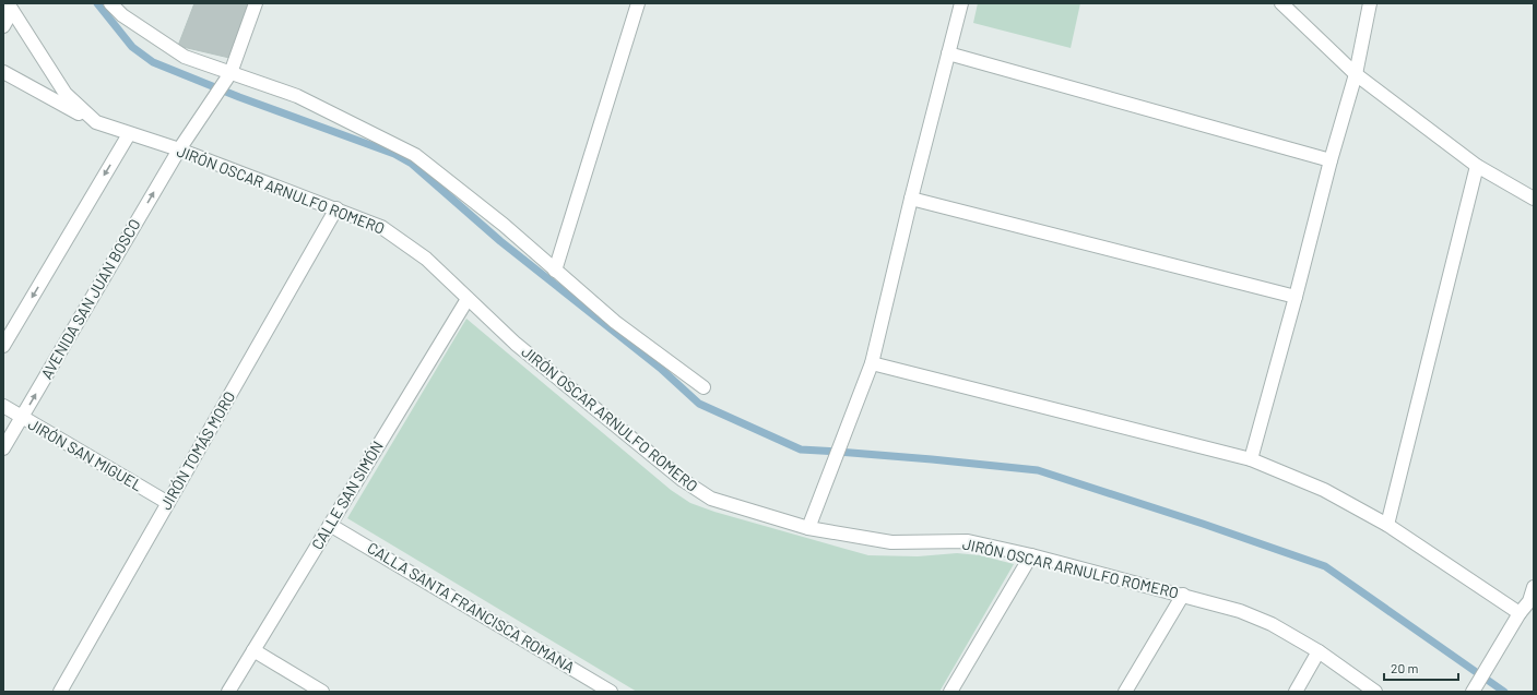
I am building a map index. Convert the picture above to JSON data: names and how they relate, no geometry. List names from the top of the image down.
{
  "streets": {
    "street": [
      "JIRÓN OSCAR ARNULFO ROMERO",
      "AVENIDA SAN JUAN BOSCO",
      "JIRÓN TOMÁS MORO",
      "JIRÓN SAN MIGUEL",
      "CALLE SAN SIMÓN",
      "CALLA SANTA FRANCISCA ROMANA"
    ]
  },
  "crossings": [
    ["JIRÓN OSCAR ARNULFO ROMERO", "AVENIDA SAN JUAN BOSCO"],
    ["JIRÓN OSCAR ARNULFO ROMERO", "JIRÓN TOMÁS MORO"],
    ["JIRÓN OSCAR ARNULFO ROMERO", "CALLE SAN SIMÓN"],
    ["AVENIDA SAN JUAN BOSCO", "JIRÓN SAN MIGUEL"],
    ["JIRÓN TOMÁS MORO", "JIRÓN SAN MIGUEL"],
    ["CALLE SAN SIMÓN", "CALLA SANTA FRANCISCA ROMANA"]
  ],
  "scale_bar": "20 m"
}
